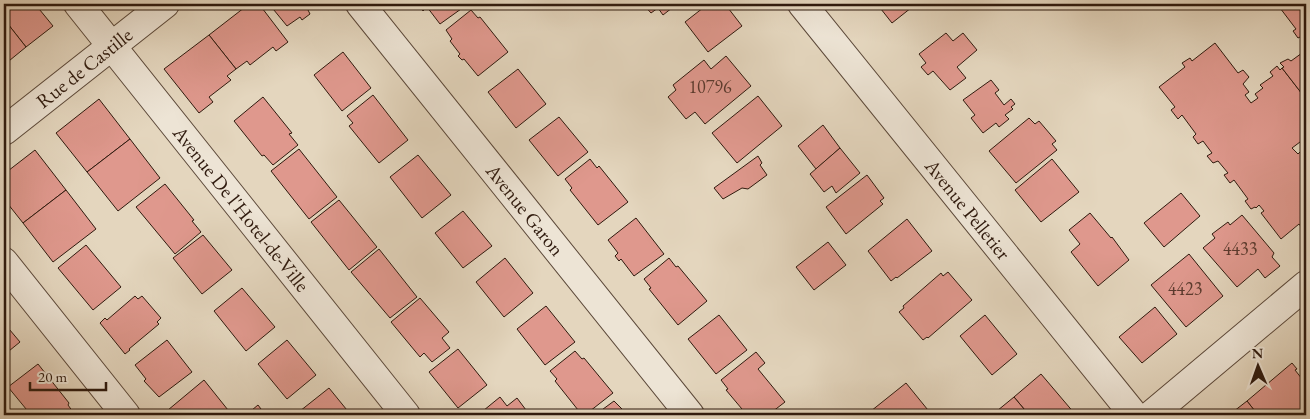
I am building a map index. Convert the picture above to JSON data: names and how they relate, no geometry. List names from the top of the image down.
{
  "streets": {
    "street": [
      "Rue de Castille",
      "Avenue Garon",
      "Avenue De l'Hotel-de-Ville",
      "Avenue Pelletier"
    ]
  },
  "crossings": [
    ["Rue de Castille", "Avenue De l'Hotel-de-Ville"]
  ],
  "house_numbers": ["10796", "4433", "4423"],
  "scale_bar": "20 m",
  "north": "top"
}
